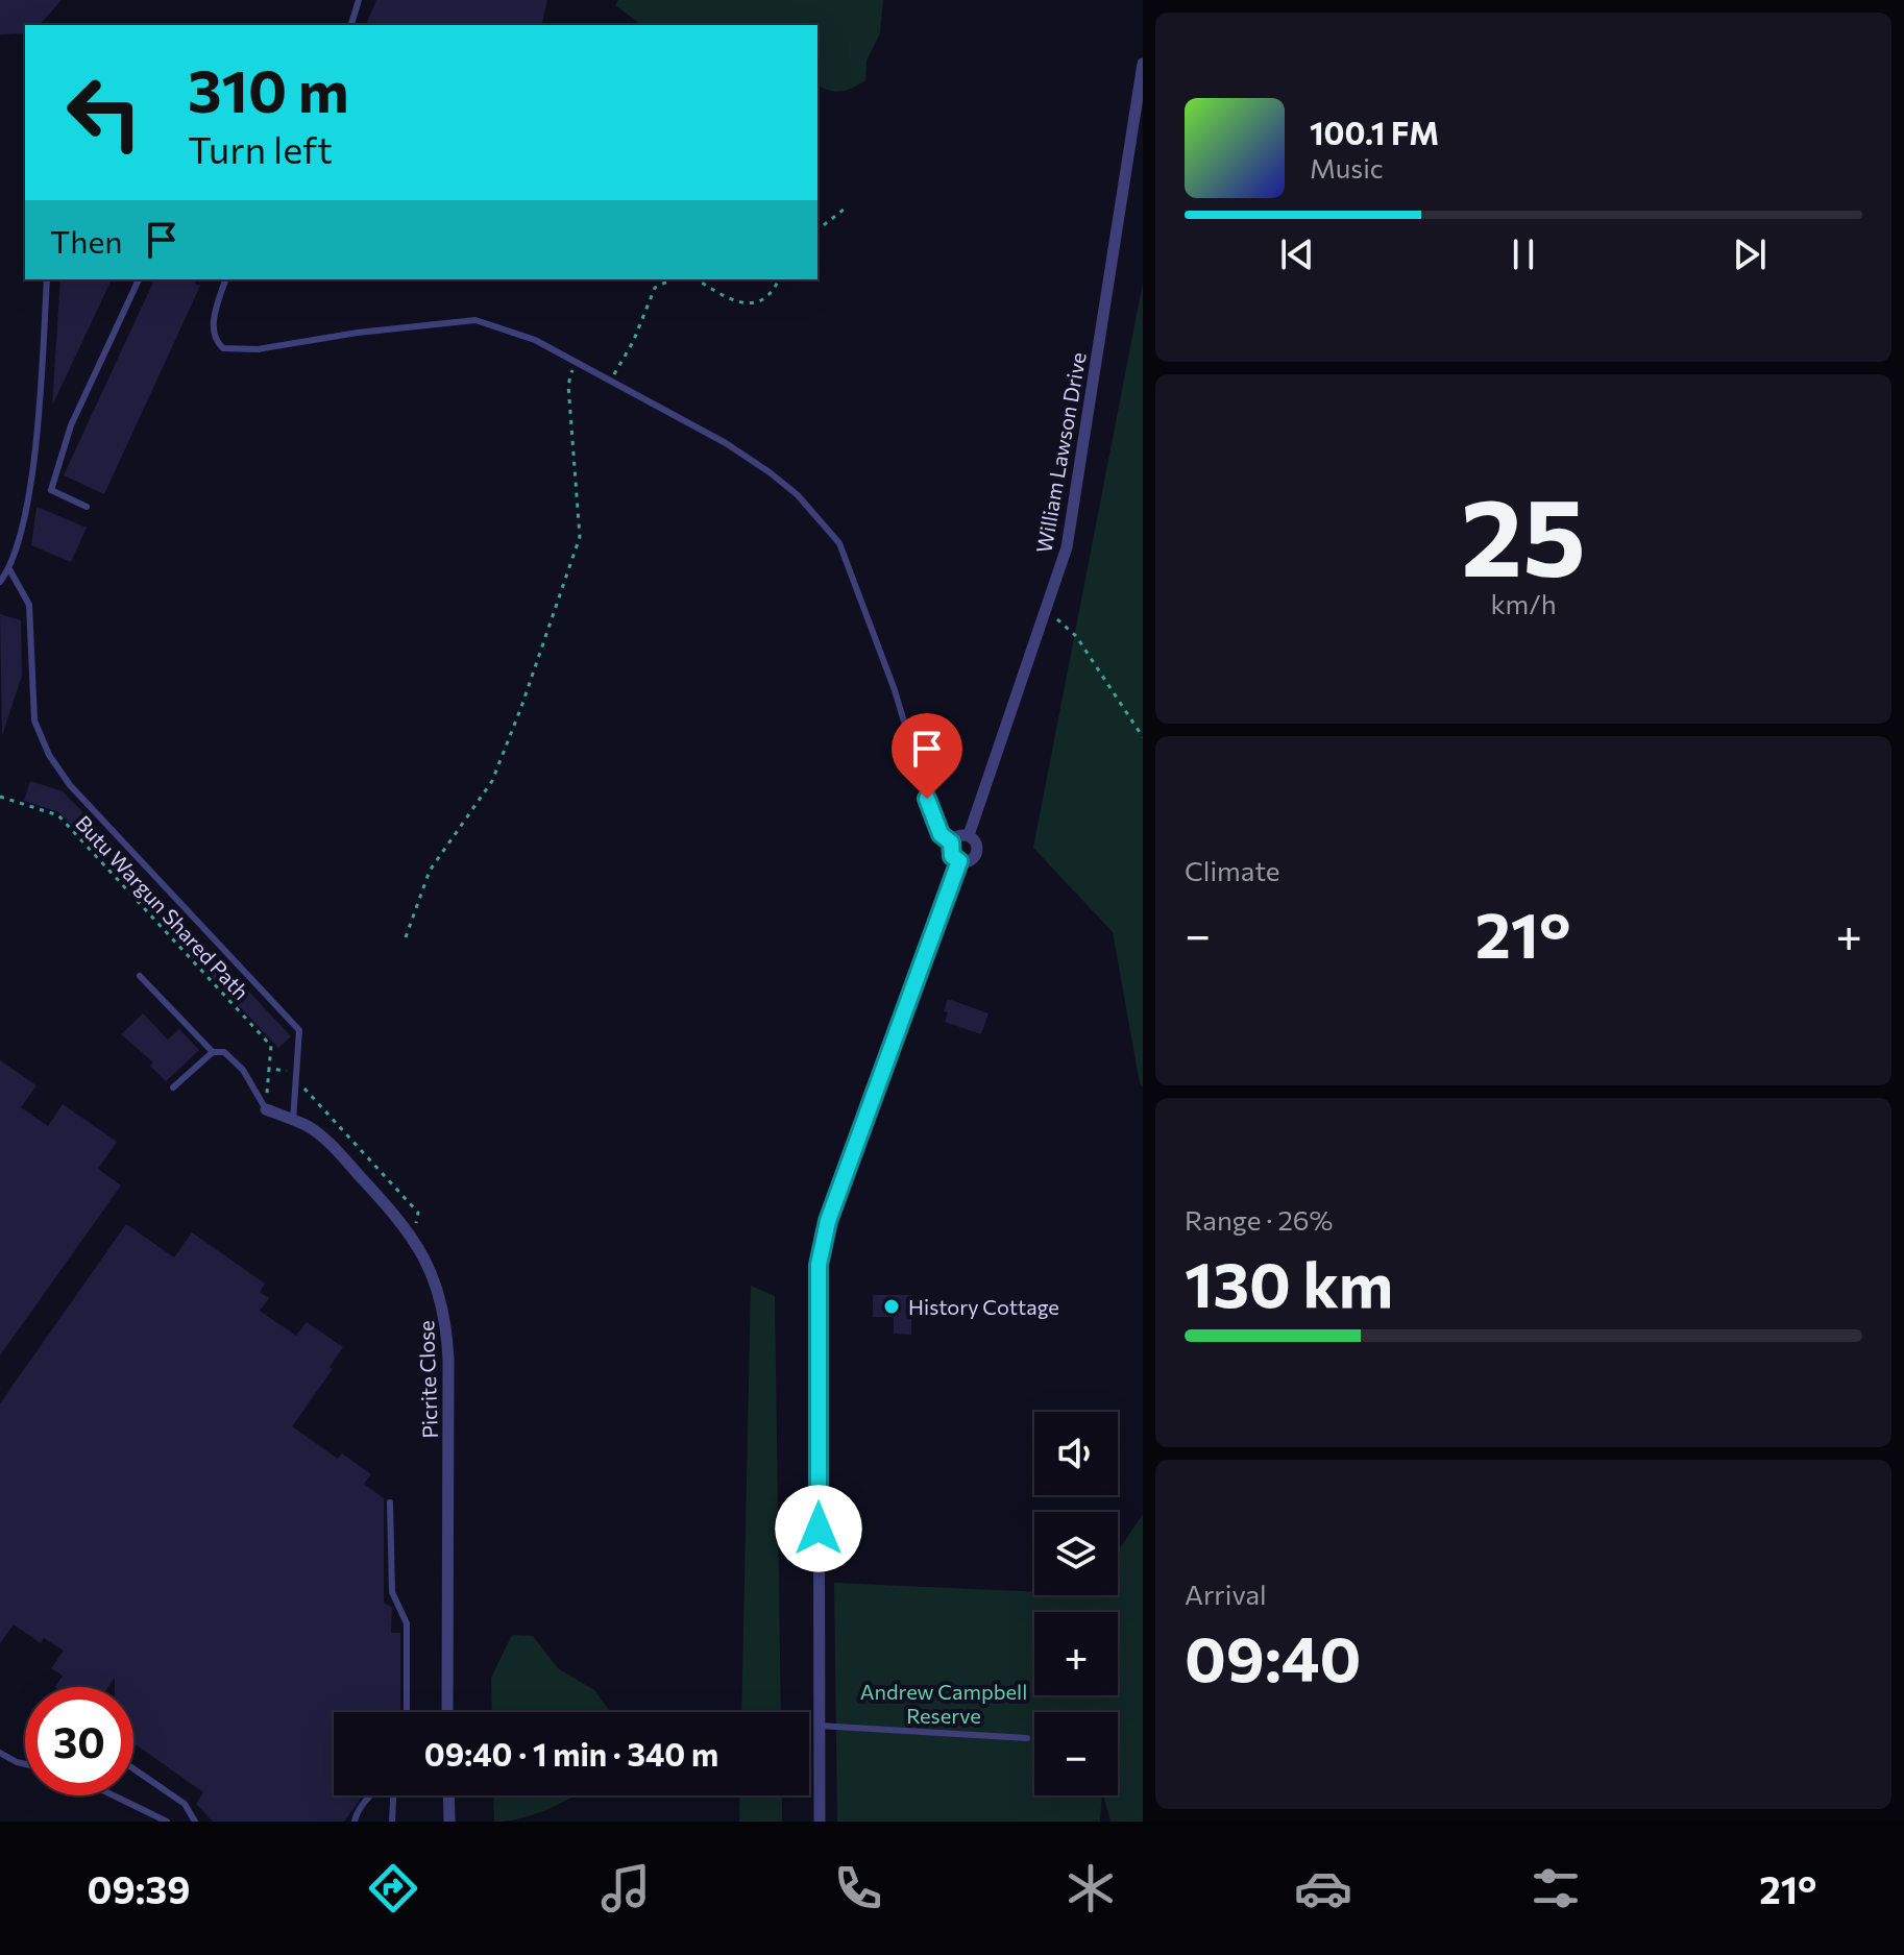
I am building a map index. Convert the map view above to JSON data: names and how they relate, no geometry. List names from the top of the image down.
{
  "streets": {
    "street": ["William Lawson Drive", "Picrite Close"],
    "path": ["Butu Wargun Shared Path"]
  },
  "parks": ["Andrew Campbell Reserve"],
  "places": ["History Cottage"],
  "page": {
    "turn": ["310 m", "Turn left"],
    "song": ["100.1 FM", "Music"],
    "then": "Then",
    "tile": [
      ["25", "km/h"],
      "Climate",
      ["Range · 26%", "130 km"],
      ["Arrival", "09:40"]
    ],
    "heat": ["−", "21°", "+"],
    "map_buttons": ["+", "−"],
    "limit": "30",
    "trip": "09:40 · 1 min · 340 m",
    "tabs": ["09:39", "21°"]
  }
}
